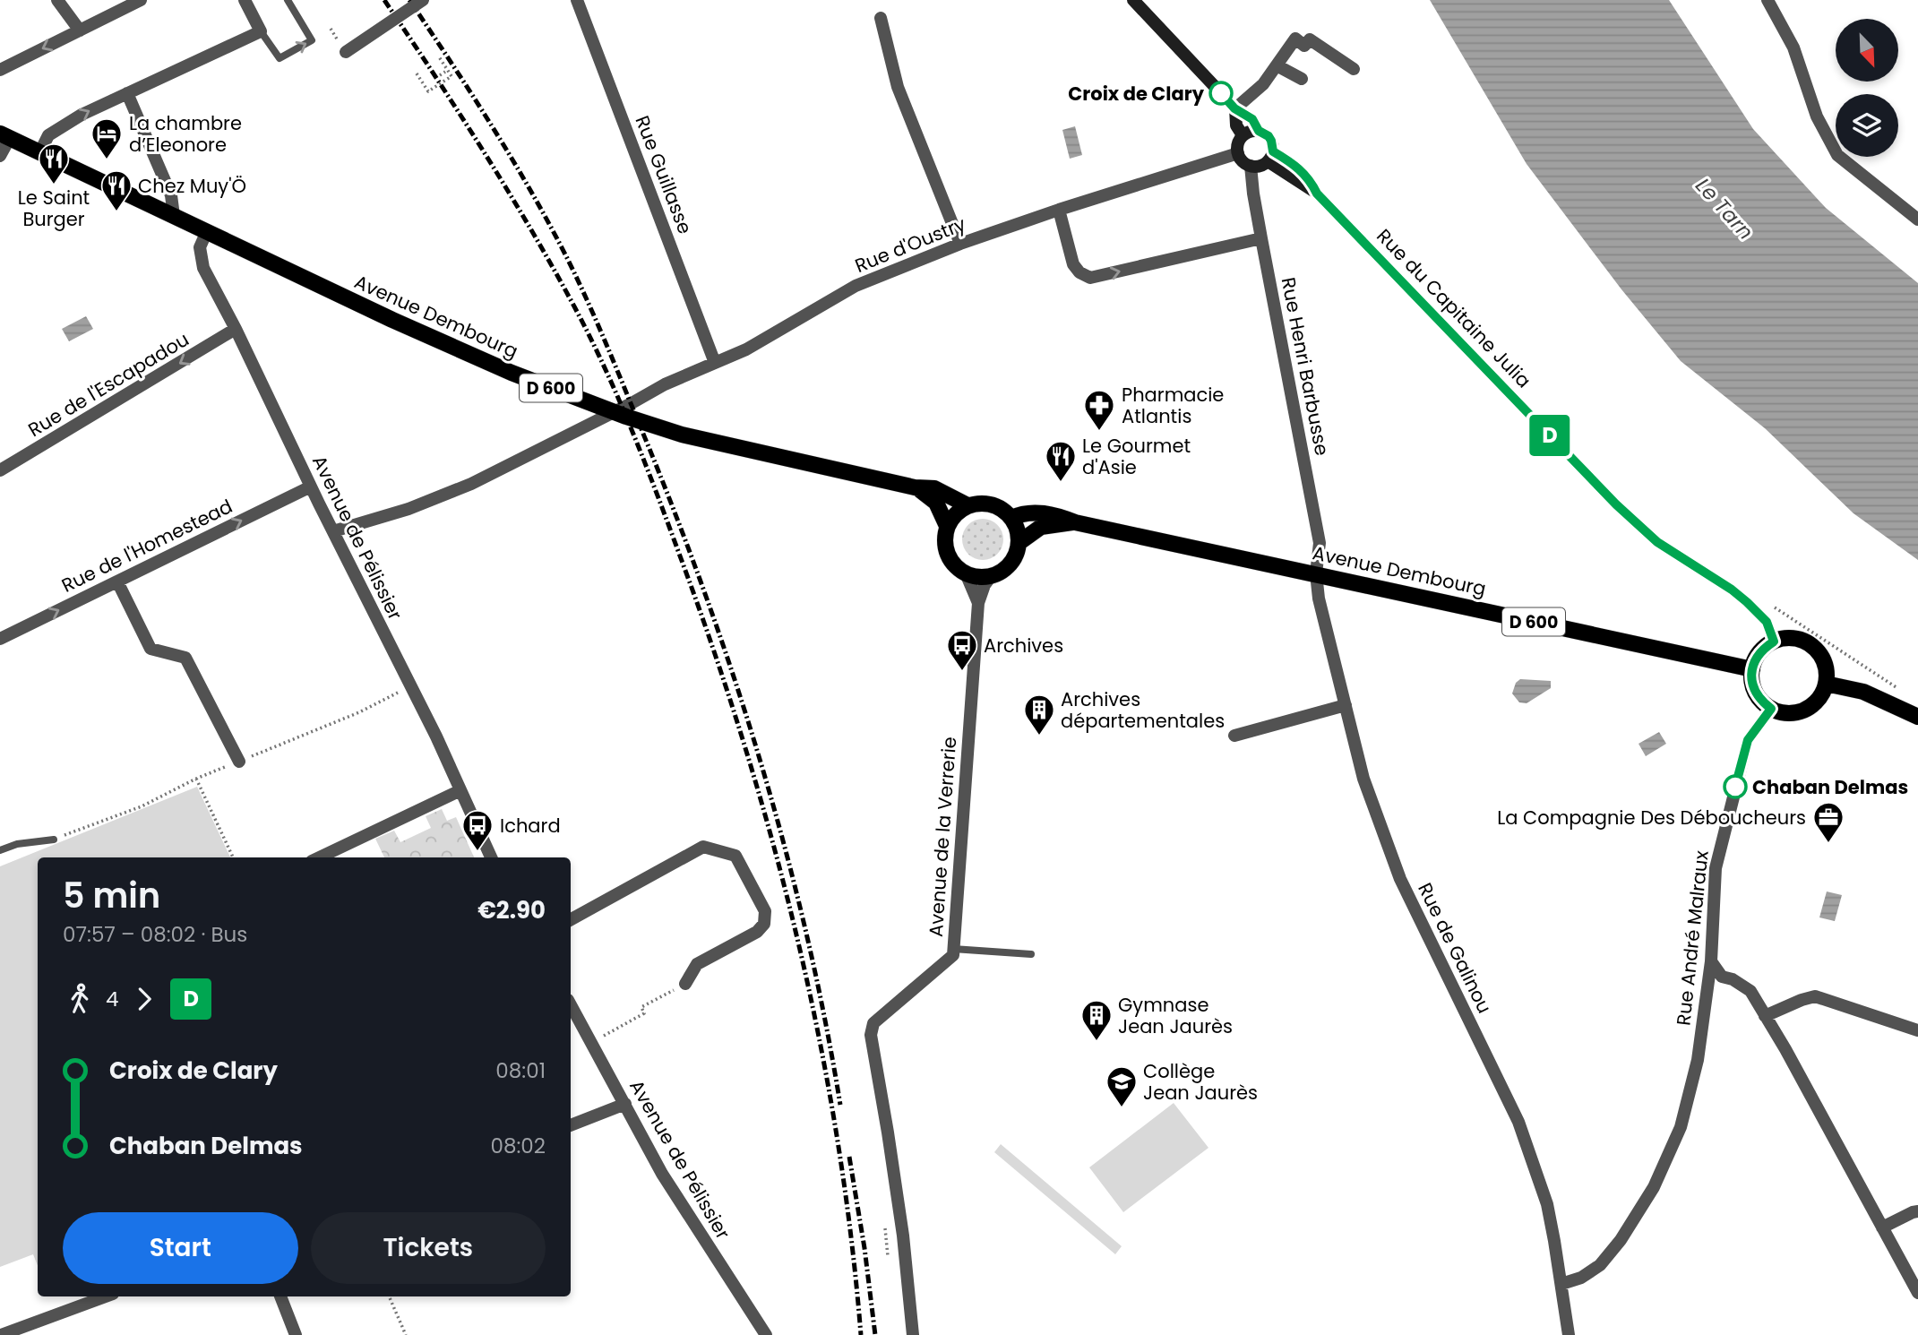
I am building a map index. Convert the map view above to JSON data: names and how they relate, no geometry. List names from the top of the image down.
{
  "streets": {
    "main road": ["Avenue Dembourg", "D 600"],
    "street": [
      "Rue Guillasse",
      "Rue d'Oustry",
      "Rue du Capitaine Julia",
      "Rue Henri Barbusse",
      "Rue de l'Escapadou",
      "Avenue de Pélissier",
      "Rue de l'Homestead",
      "Avenue de la Verrerie",
      "Rue André Malraux",
      "Rue de Galinou"
    ]
  },
  "crossings": [
    ["Rue Guillasse", "Rue d'Oustry"],
    ["Rue d'Oustry", "Rue du Capitaine Julia"],
    ["Rue d'Oustry", "Avenue Dembourg"],
    ["Rue d'Oustry", "Rue Henri Barbusse"],
    ["Rue d'Oustry", "Avenue de Pélissier"],
    ["Rue du Capitaine Julia", "Avenue Dembourg"],
    ["Rue du Capitaine Julia", "Rue Henri Barbusse"],
    ["Rue du Capitaine Julia", "Rue André Malraux"],
    ["Avenue Dembourg", "Rue Henri Barbusse"],
    ["Avenue Dembourg", "Avenue de Pélissier"],
    ["Avenue Dembourg", "Avenue de la Verrerie"],
    ["Avenue Dembourg", "Rue André Malraux"],
    ["Avenue Dembourg", "Rue de Galinou"],
    ["Rue Henri Barbusse", "Rue de Galinou"],
    ["Rue de l'Escapadou", "Avenue de Pélissier"],
    ["Avenue de Pélissier", "Rue de l'Homestead"],
    ["Rue André Malraux", "Rue de Galinou"]
  ],
  "one_way": ["Rue de l'Escapadou", "Rue de l'Homestead"],
  "water": ["Le Tarn"],
  "places": {
    "other": ["Croix de Clary", "Chaban Delmas"],
    "hotel": ["La chambre d’Eleonore"],
    "restaurant": ["Le Saint Burger", "Chez Muy'Ö", "Le Gourmet d'Asie"],
    "pharmacy": ["Pharmacie Atlantis"],
    "bus stop": ["Archives", "Ichard"],
    "building": ["Archives départementales", "Gymnase Jean Jaurès"],
    "office": ["La Compagnie Des Déboucheurs"],
    "school or university": ["Collège Jean Jaurès"]
  },
  "lines": ["bus line D"],
  "north": "bottom right",
  "page": {
    "on_map": "D",
    "heading": ["5 min", "07:57 – 08:02 · Bus", "€2.90"],
    "legs": ["4", "D"],
    "list": [
      {
        "name": "Croix de Clary",
        "value": "08:01"
      },
      {
        "name": "Chaban Delmas",
        "value": "08:02"
      }
    ],
    "buttons": ["Start", "Tickets"]
  }
}
